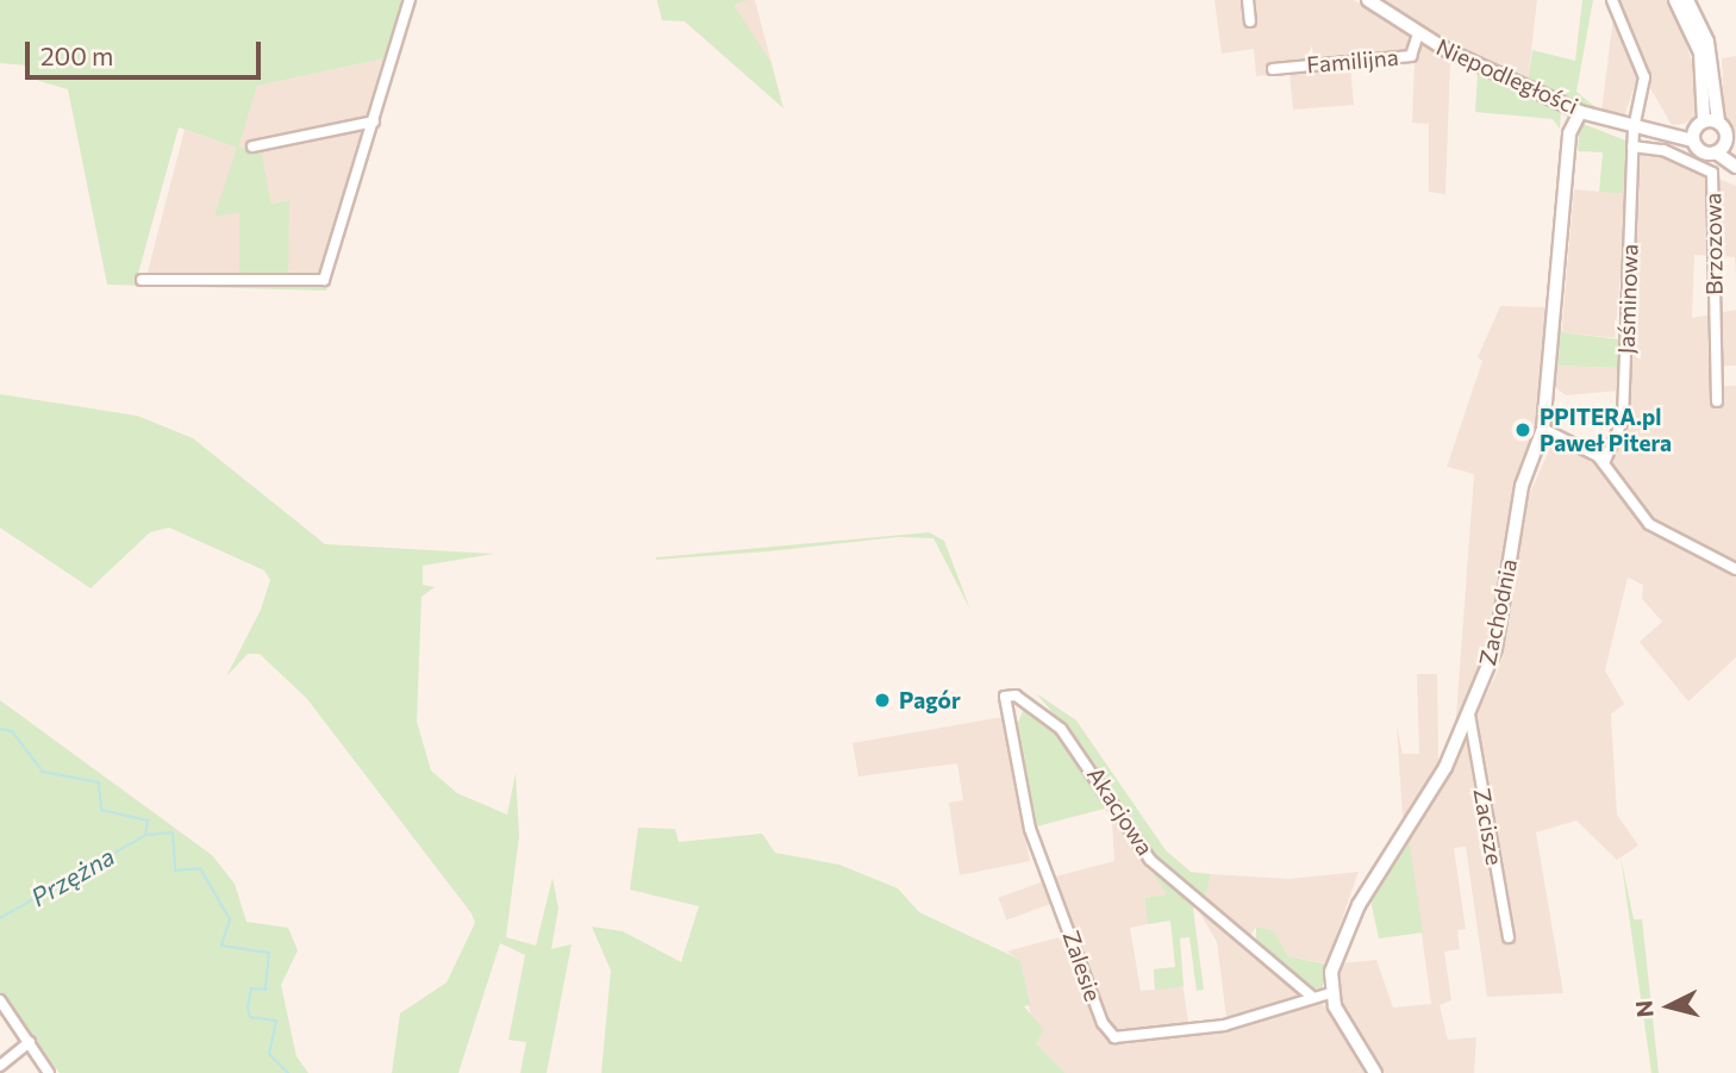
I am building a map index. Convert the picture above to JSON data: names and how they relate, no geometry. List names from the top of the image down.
{
  "streets": {
    "street": [
      "Familijna",
      "Niepodległości",
      "Brzozowa",
      "Jaśminowa",
      "Zachodnia",
      "Akacjowa",
      "Zacisze",
      "Zalesie"
    ]
  },
  "crossings": [
    ["Familijna", "Niepodległości"],
    ["Niepodległości", "Jaśminowa"],
    ["Niepodległości", "Zachodnia"],
    ["Brzozowa", "Jaśminowa"],
    ["Zachodnia", "Zacisze"],
    ["Zachodnia", "Zalesie"],
    ["Akacjowa", "Zalesie"]
  ],
  "water": ["Przężna"],
  "places": ["PPITERA.pl Paweł Pitera", "Pagór"],
  "scale_bar": "200 m",
  "north": "left"
}
